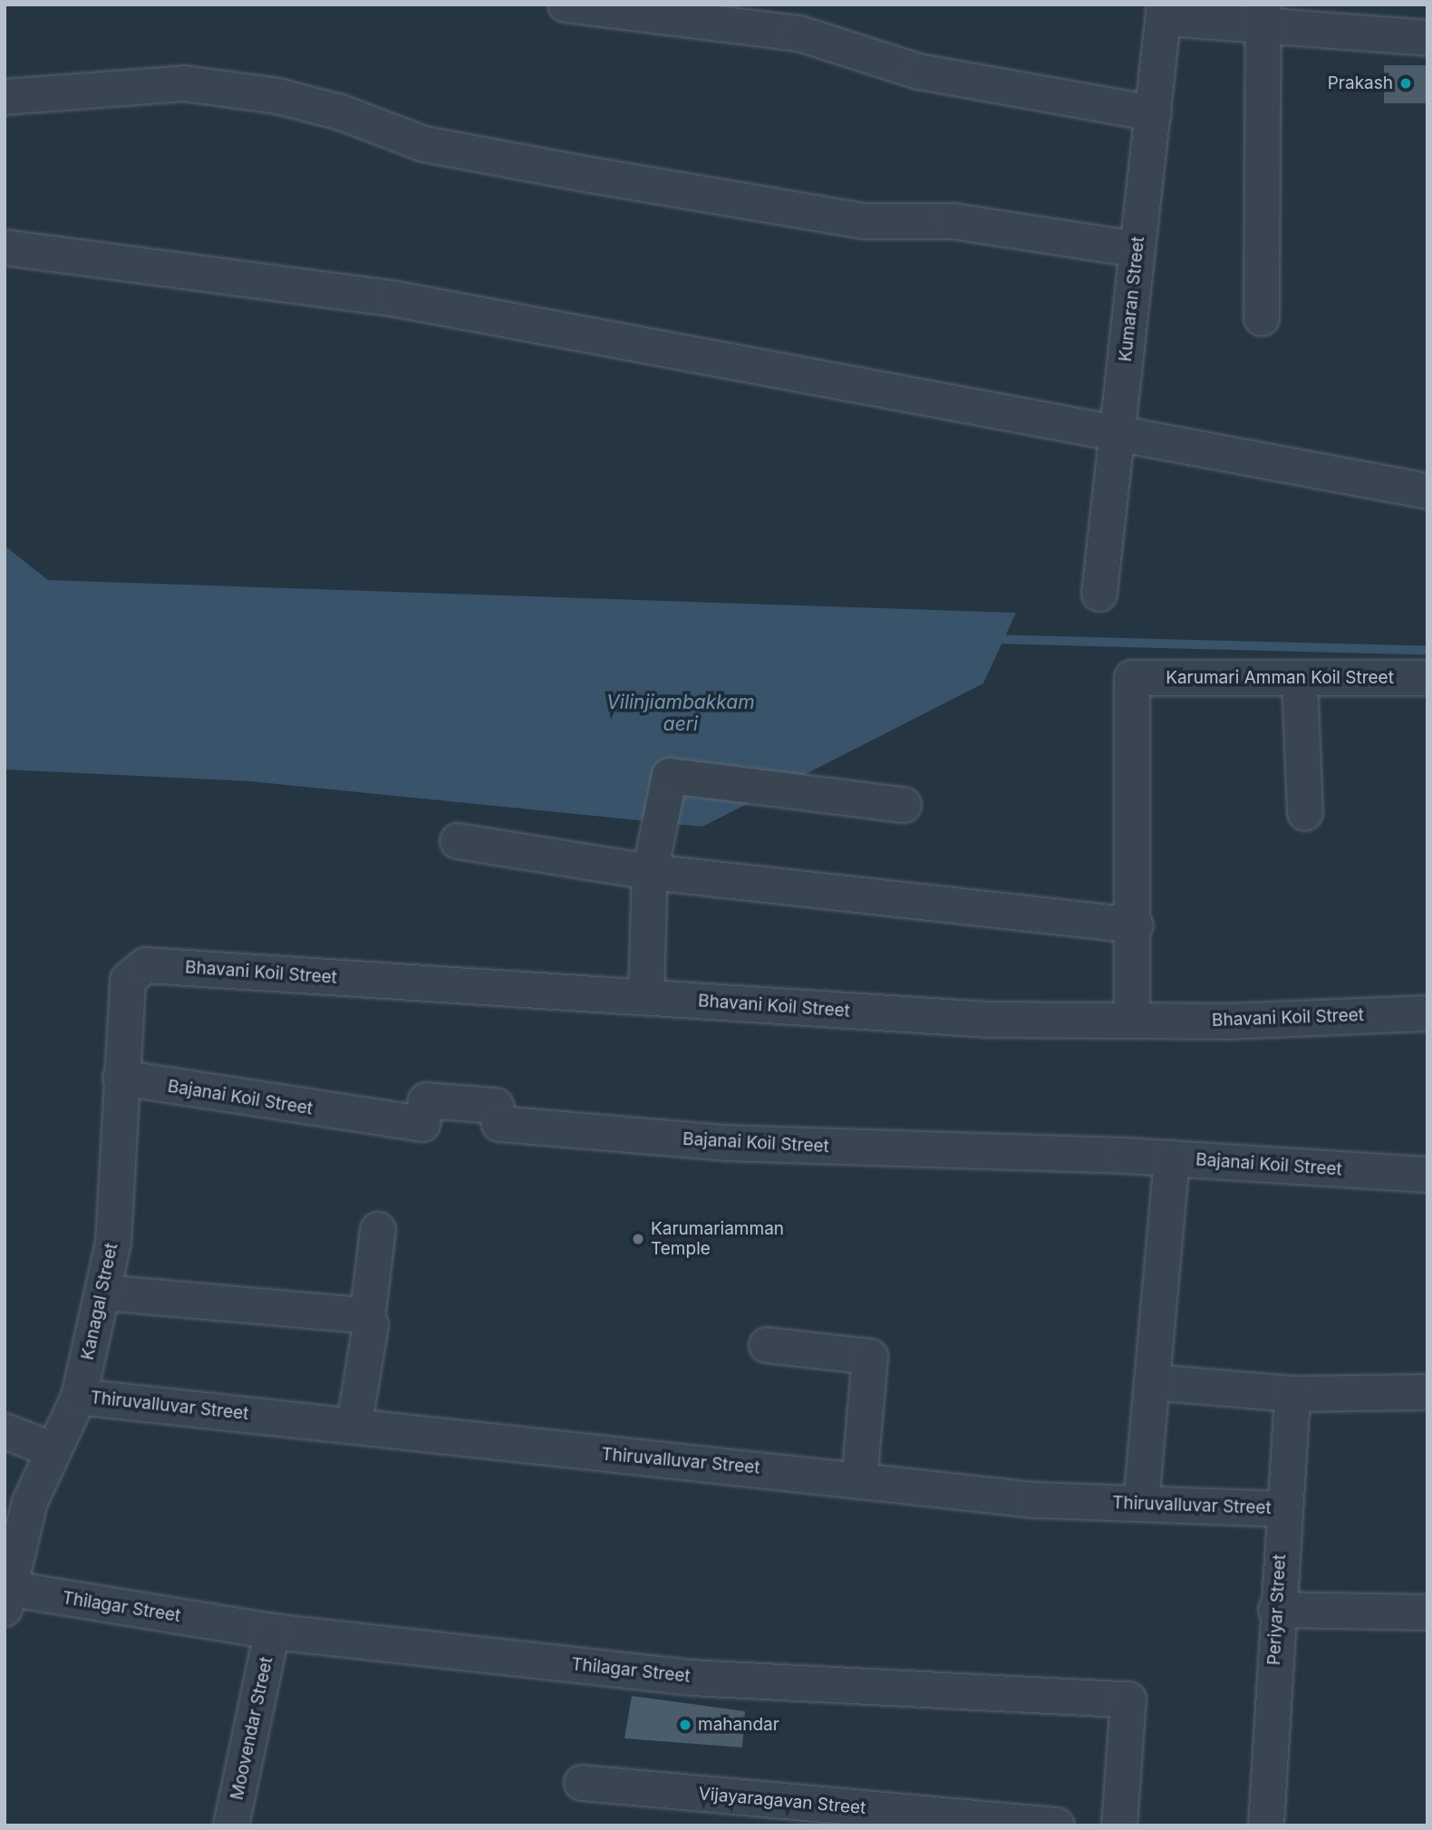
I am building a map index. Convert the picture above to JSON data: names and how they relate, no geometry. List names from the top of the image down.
{
  "streets": {
    "street": [
      "Kumaran Street",
      "Karumari Amman Koil Street",
      "Bhavani Koil Street",
      "Bajanai Koil Street",
      "Kanagal Street",
      "Thiruvalluvar Street",
      "Thilagar Street",
      "Periyar Street",
      "Moovendar Street",
      "Vijayaragavan Street"
    ]
  },
  "crossings": [
    ["Bhavani Koil Street", "Kanagal Street"],
    ["Bajanai Koil Street", "Kanagal Street"],
    ["Kanagal Street", "Thiruvalluvar Street"],
    ["Kanagal Street", "Thilagar Street"],
    ["Thiruvalluvar Street", "Periyar Street"],
    ["Thilagar Street", "Moovendar Street"]
  ],
  "water": ["Vilinjiambakkam aeri"],
  "places": ["Prakash", "Karumariamman Temple", "mahandar"]
}
